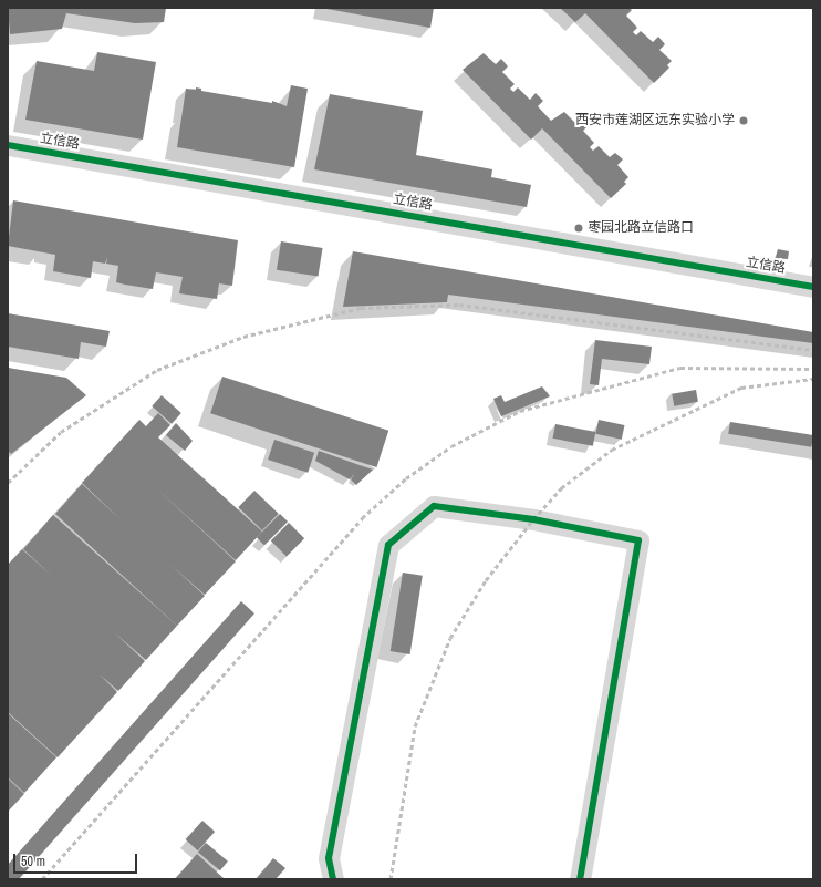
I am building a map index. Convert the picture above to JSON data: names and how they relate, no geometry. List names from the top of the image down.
{
  "streets": {
    "street": ["立信路"]
  },
  "places": ["西安市莲湖区远东实验小学", "枣园北路立信路口"],
  "scale_bar": "50 m"
}
